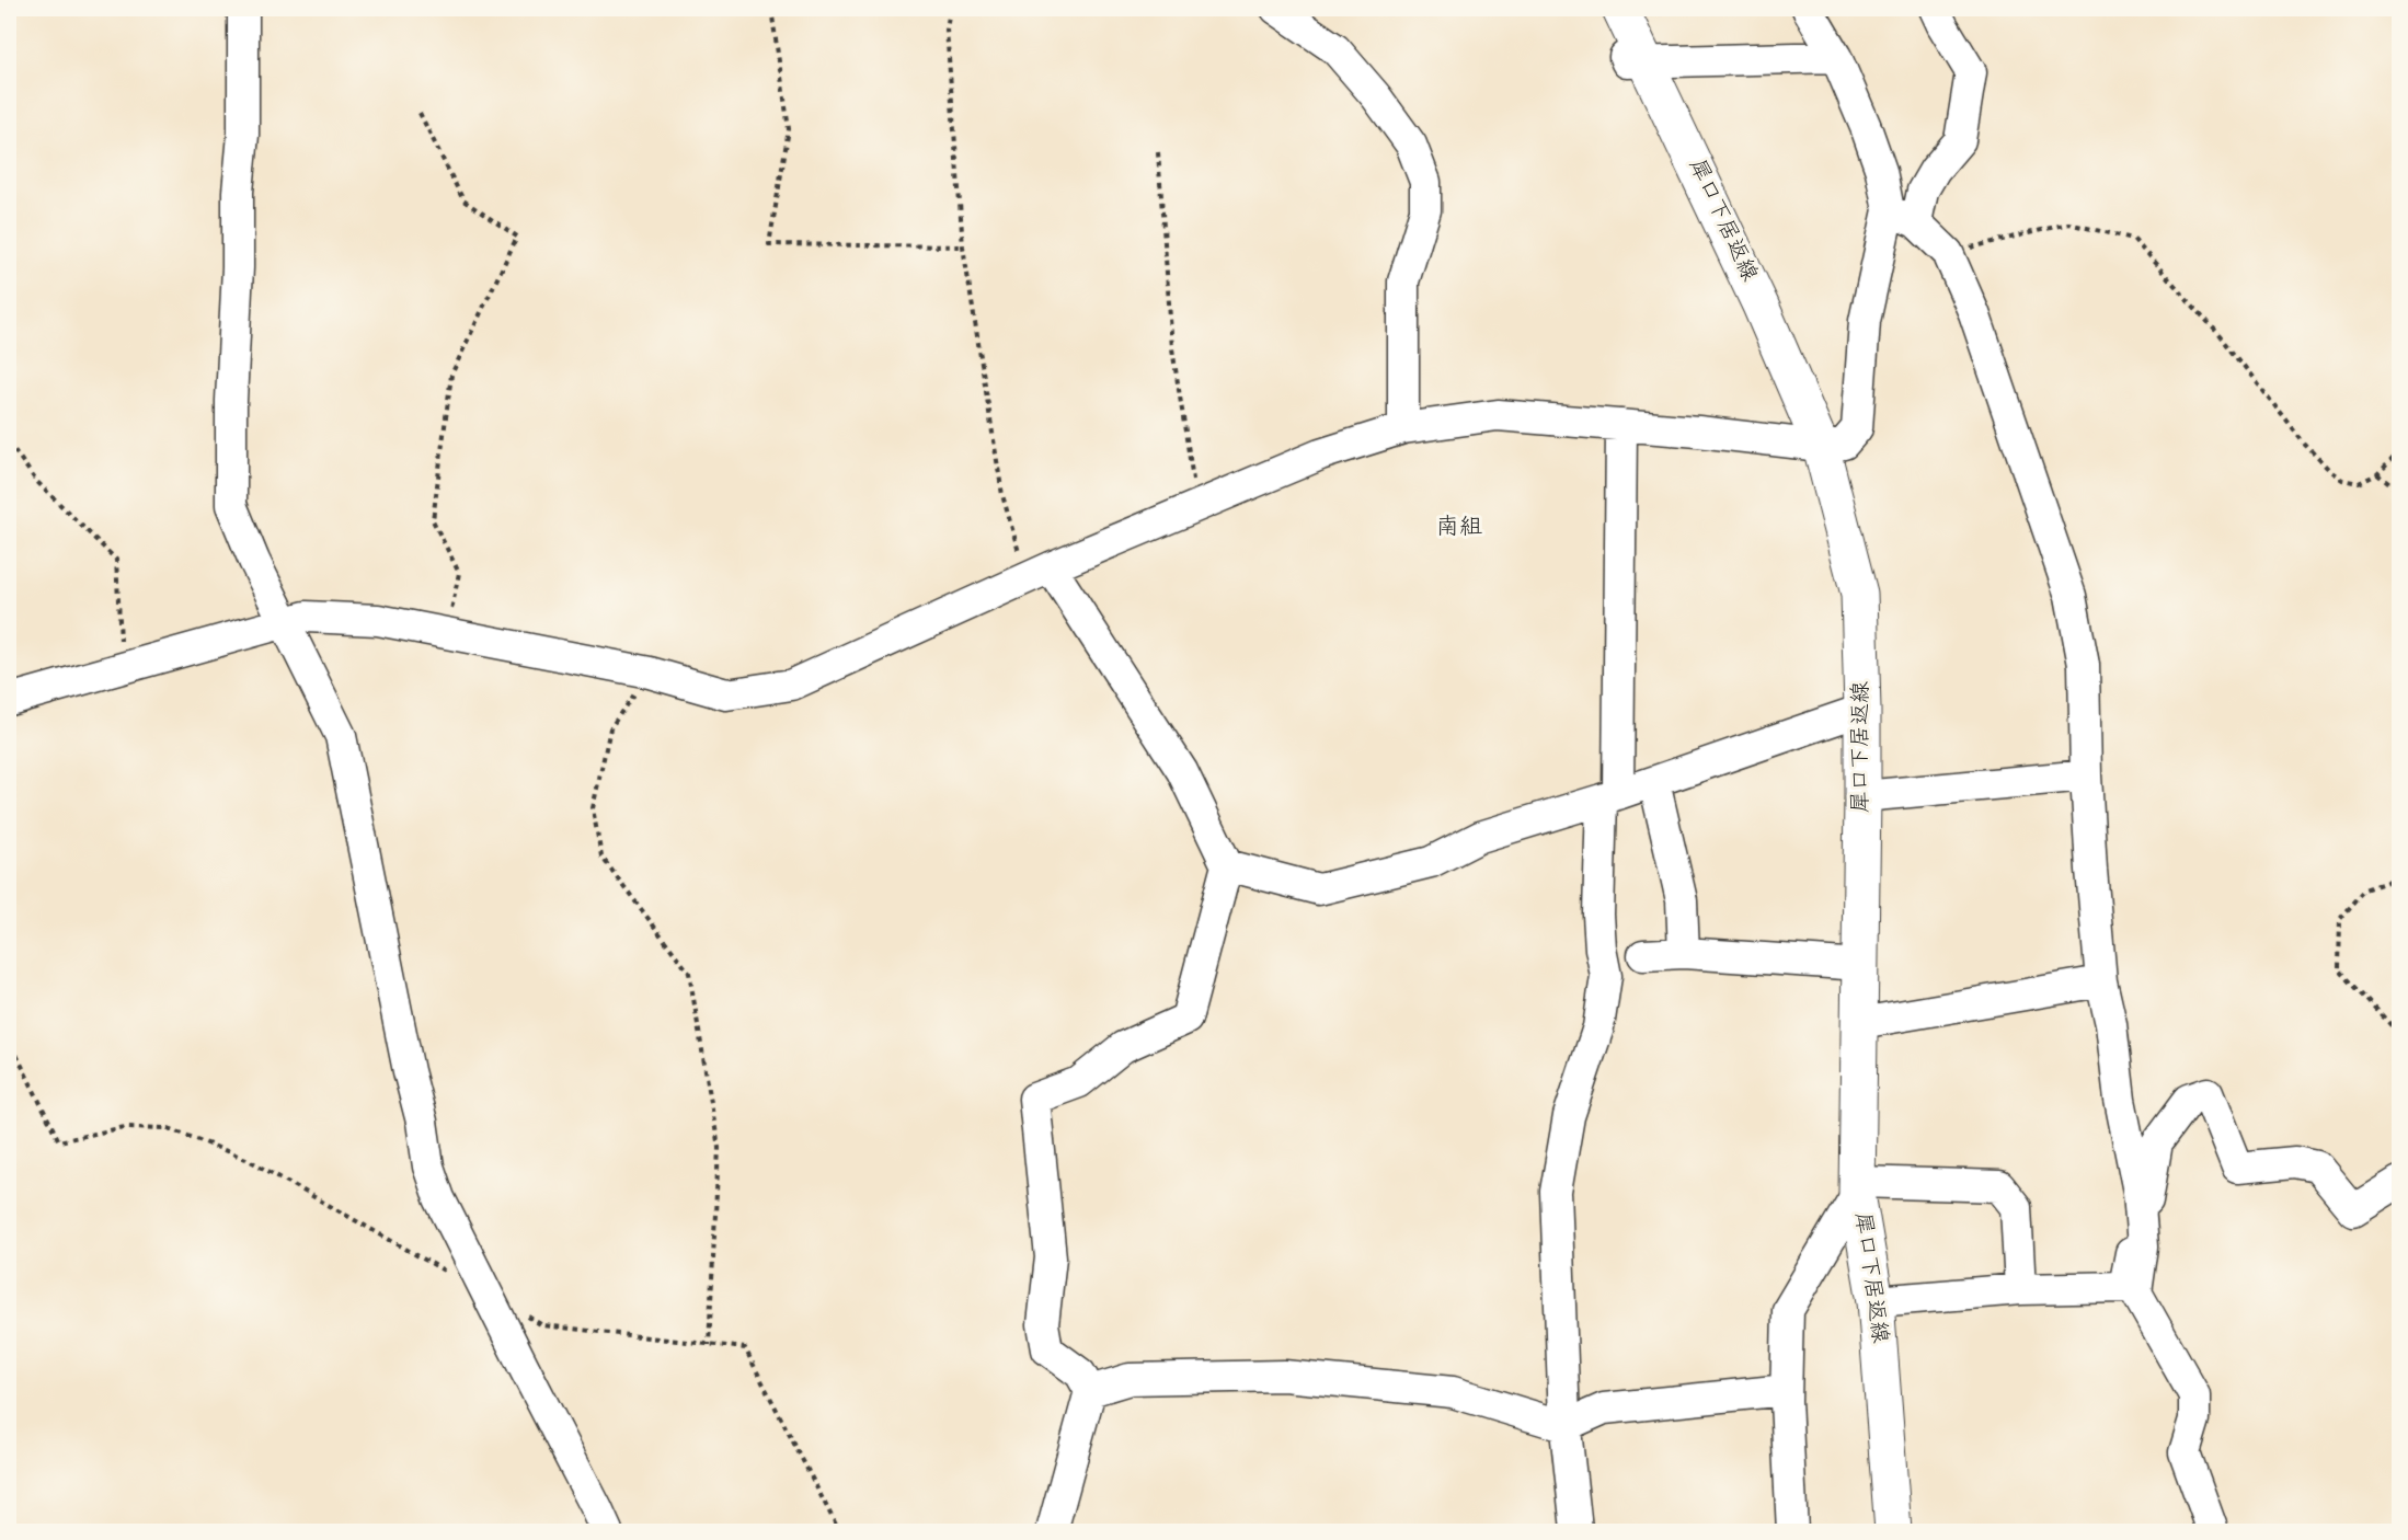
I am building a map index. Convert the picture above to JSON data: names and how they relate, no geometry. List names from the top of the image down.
{
  "streets": {
    "main road": ["犀口下居返線"]
  },
  "districts": ["南組"]
}
